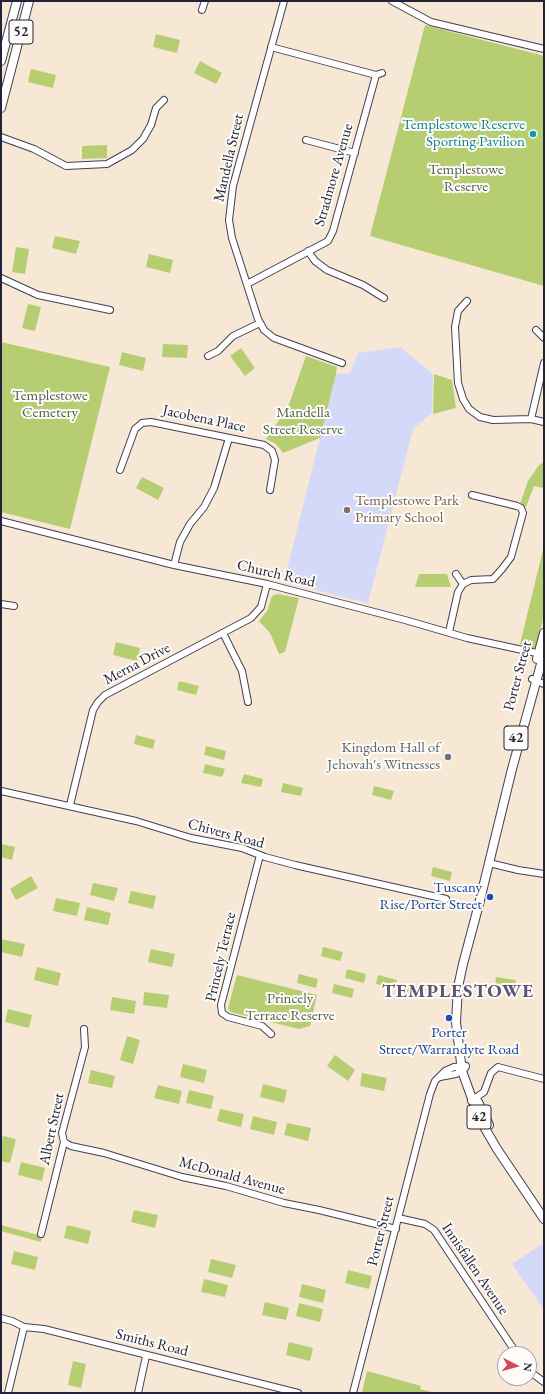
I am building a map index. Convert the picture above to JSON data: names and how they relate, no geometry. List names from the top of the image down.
{
  "streets": {
    "main road": ["52", "Porter Street", "42"],
    "street": [
      "Mandella Street",
      "Stradmore Avenue",
      "Jacobena Place",
      "Church Road",
      "Merna Drive",
      "Chivers Road",
      "Princely Terrace",
      "Albert Street",
      "McDonald Avenue",
      "Innisfallen Avenue",
      "Smiths Road"
    ]
  },
  "crossings": [
    ["Mandella Street", "Stradmore Avenue"],
    ["Church Road", "Merna Drive"],
    ["Church Road", "Porter Street"],
    ["Merna Drive", "Chivers Road"],
    ["Porter Street", "42"],
    ["Porter Street", "McDonald Avenue"],
    ["Porter Street", "Innisfallen Avenue"],
    ["Chivers Road", "Princely Terrace"],
    ["Albert Street", "McDonald Avenue"]
  ],
  "districts": ["TEMPLESTOWE"],
  "parks": [
    "Templestowe Reserve",
    "Templestowe Cemetery",
    "Mandella Street Reserve",
    "Princely Terrace Reserve"
  ],
  "places": [
    "Templestowe Reserve Sporting Pavilion",
    "Templestowe Park Primary School",
    "Kingdom Hall of Jehovah's Witnesses",
    "Tuscany Rise/Porter Street",
    "Porter Street/Warrandyte Road"
  ],
  "north": "right"
}
